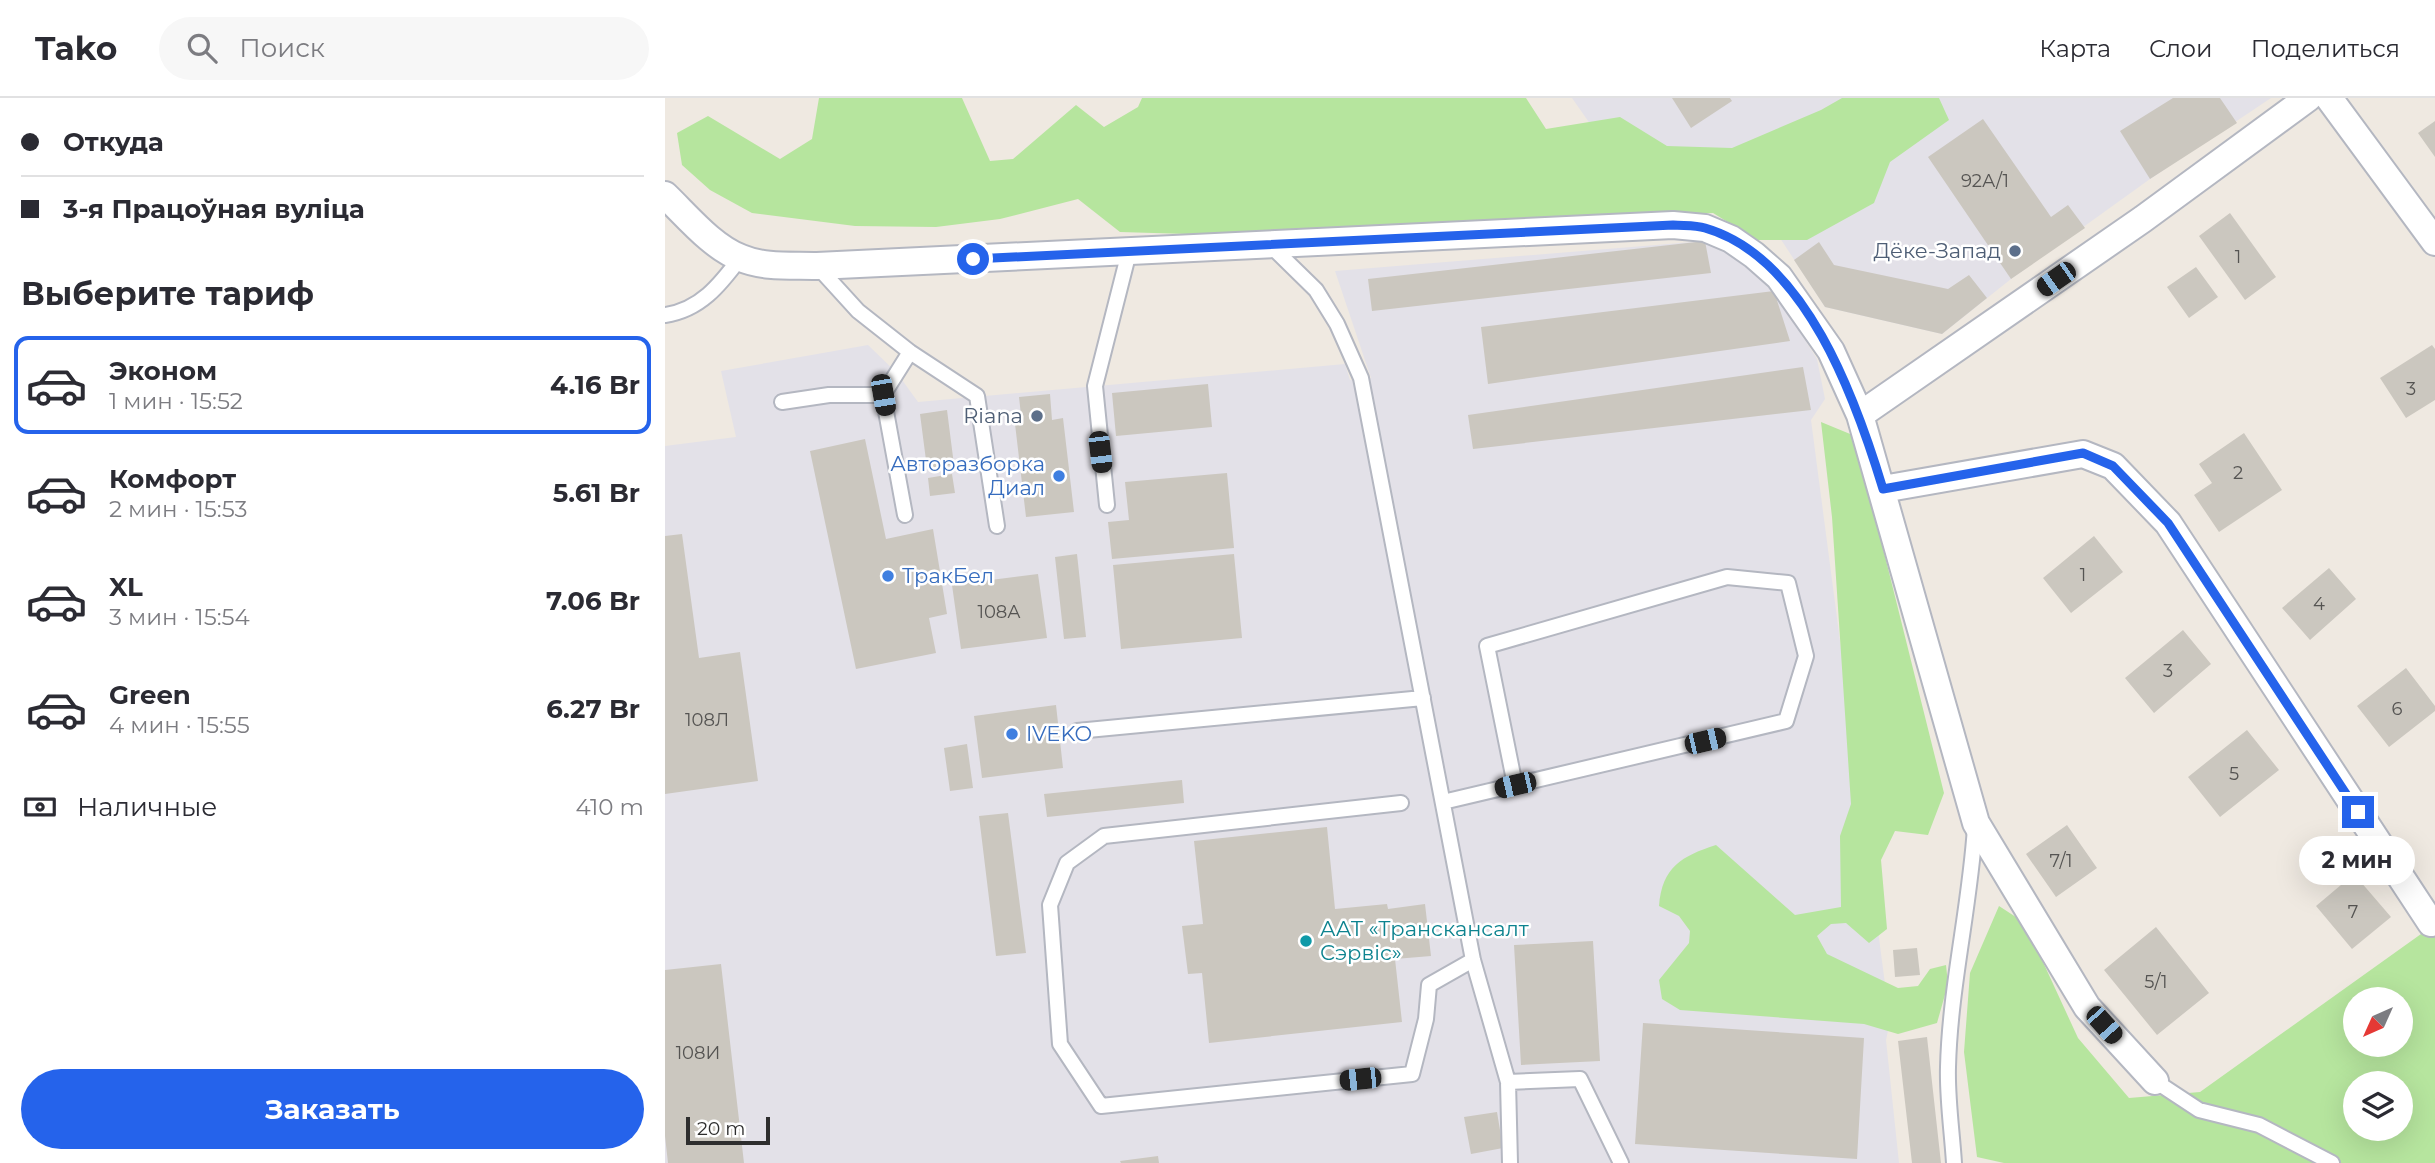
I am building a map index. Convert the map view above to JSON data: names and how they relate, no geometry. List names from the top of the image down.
{
  "places": [
    "Дёке-Запад",
    "Riana",
    "Авторазборка Диал",
    "ТракБел",
    "IVEKO",
    "ААТ «Транскансалт Сэрвіс»"
  ],
  "house_numbers": [
    "92А/1",
    "1",
    "3",
    "2",
    "1",
    "4",
    "108А",
    "3",
    "6",
    "108Л",
    "5",
    "7/1",
    "7",
    "5/1",
    "108И"
  ],
  "scale_bar": "20 m",
  "north": "bottom left",
  "page": {
    "header": "Tako",
    "search": "Поиск",
    "nav": ["Карта", "Слои", "Поделиться"],
    "banner": ["Откуда", "3-я Працоўная вуліца"],
    "heading": "Выберите тариф",
    "list": [
      {
        "name": "Эконом",
        "note": "1 мин · 15:52",
        "value": "4.16 Br"
      },
      {
        "name": "Комфорт",
        "note": "2 мин · 15:53",
        "value": "5.61 Br"
      },
      {
        "name": "XL",
        "note": "3 мин · 15:54",
        "value": "7.06 Br"
      },
      {
        "name": "Green",
        "note": "4 мин · 15:55",
        "value": "6.27 Br"
      }
    ],
    "pay": ["Наличные", "410 m"],
    "bubble": "2 мин",
    "buttons": "Заказать",
    "scale": "20 m"
  }
}
